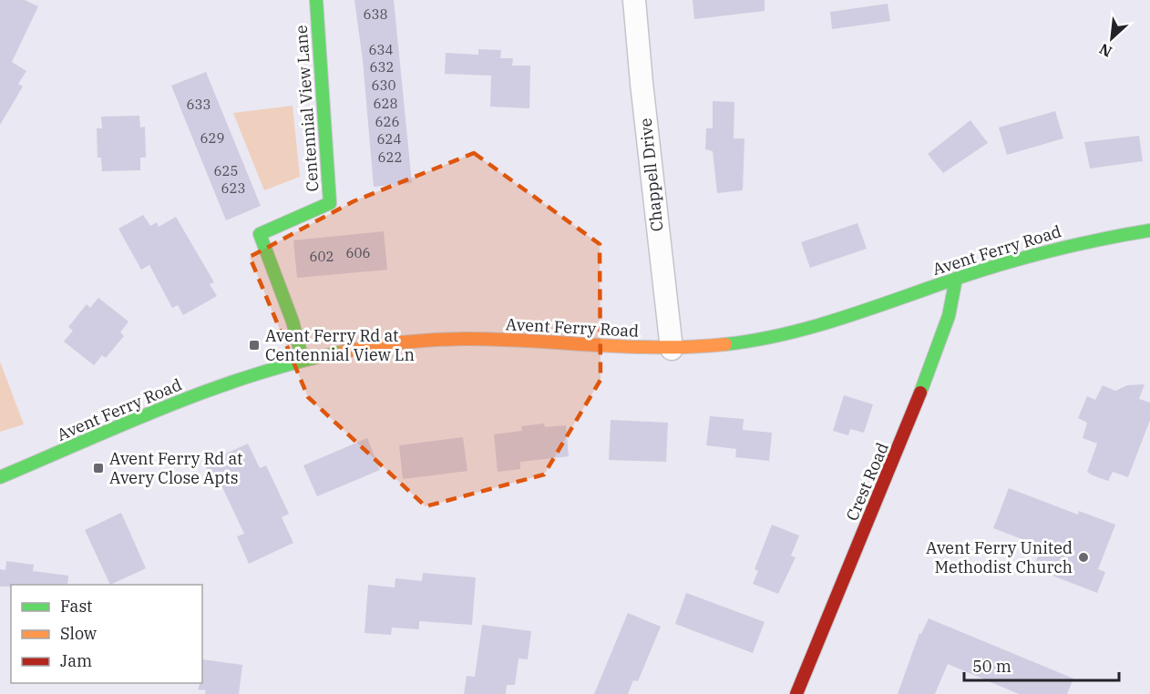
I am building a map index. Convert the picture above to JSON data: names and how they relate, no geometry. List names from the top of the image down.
{
  "streets": {
    "main road": ["Centennial View Lane", "Avent Ferry Road", "Crest Road"],
    "street": ["Chappell Drive"]
  },
  "crossings": [
    ["Centennial View Lane", "Avent Ferry Road"],
    ["Chappell Drive", "Avent Ferry Road"],
    ["Avent Ferry Road", "Crest Road"]
  ],
  "places": {
    "transit": ["Avent Ferry Rd at Centennial View Ln", "Avent Ferry Rd at Avery Close Apts"],
    "other": ["Avent Ferry United Methodist Church"]
  },
  "house_numbers": [
    "638",
    "634",
    "632",
    "630",
    "628",
    "633",
    "626",
    "629",
    "624",
    "622",
    "625",
    "623",
    "606",
    "602"
  ],
  "legend": ["Fast", "Slow", "Jam"],
  "scale_bar": "50 m",
  "north": "bottom left"
}
